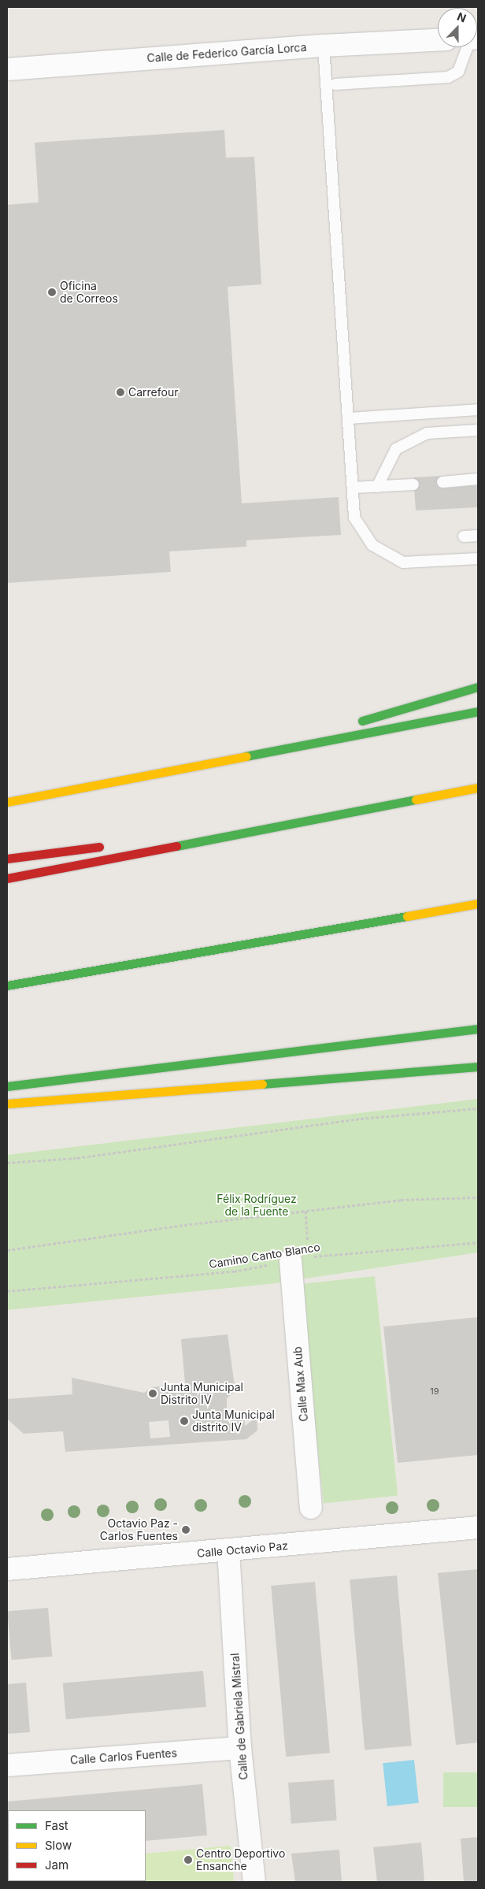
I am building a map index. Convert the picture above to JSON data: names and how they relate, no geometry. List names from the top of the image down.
{
  "streets": {
    "street": [
      "Calle de Federico García Lorca",
      "Calle Max Aub",
      "Calle Octavio Paz",
      "Calle de Gabriela Mistral",
      "Calle Carlos Fuentes"
    ],
    "path": ["Camino Canto Blanco"]
  },
  "crossings": [
    ["Camino Canto Blanco", "Calle Max Aub"],
    ["Calle Octavio Paz", "Calle de Gabriela Mistral"],
    ["Calle de Gabriela Mistral", "Calle Carlos Fuentes"]
  ],
  "parks": ["Félix Rodríguez de la Fuente"],
  "places": [
    "Oficina de Correos",
    "Carrefour",
    "Junta Municipal Distrito IV",
    "Junta Municipal distrito IV",
    "Octavio Paz - Carlos Fuentes",
    "Centro Deportivo Ensanche"
  ],
  "house_numbers": ["19"],
  "legend": ["Fast", "Slow", "Jam"],
  "north": "top"
}
